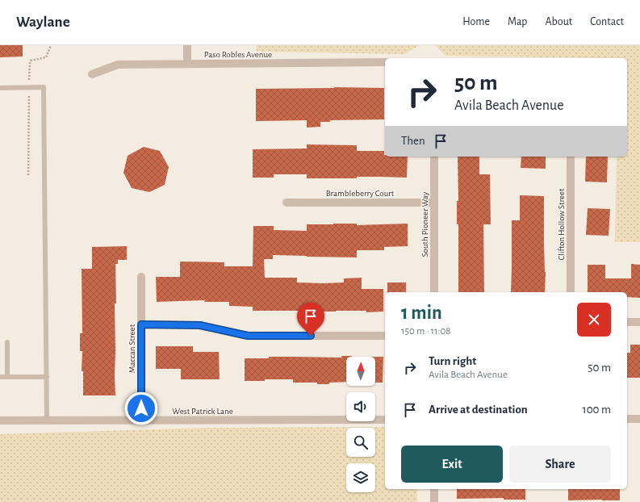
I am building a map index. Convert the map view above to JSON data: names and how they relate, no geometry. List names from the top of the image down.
{
  "streets": {
    "street": [
      "Paso Robles Avenue",
      "Brambleberry Court",
      "South Pioneer Way",
      "Clifton Hollow Street",
      "Maccan Street",
      "West Patrick Lane"
    ]
  },
  "crossings": [
    ["Brambleberry Court", "South Pioneer Way"],
    ["Maccan Street", "West Patrick Lane"]
  ],
  "north": "top",
  "page": {
    "header": "Waylane",
    "nav": [
      "Home",
      "Map",
      "About",
      "Contact"
    ],
    "turn": ["50 m", "Avila Beach Avenue"],
    "then": "Then",
    "heading": ["1 min", "150 m · 11:08"],
    "list": [
      {
        "name": "Turn right",
        "note": "Avila Beach Avenue",
        "value": "50 m"
      },
      {
        "name": "Arrive at destination",
        "value": "100 m"
      }
    ],
    "buttons": ["Exit", "Share"]
  }
}
